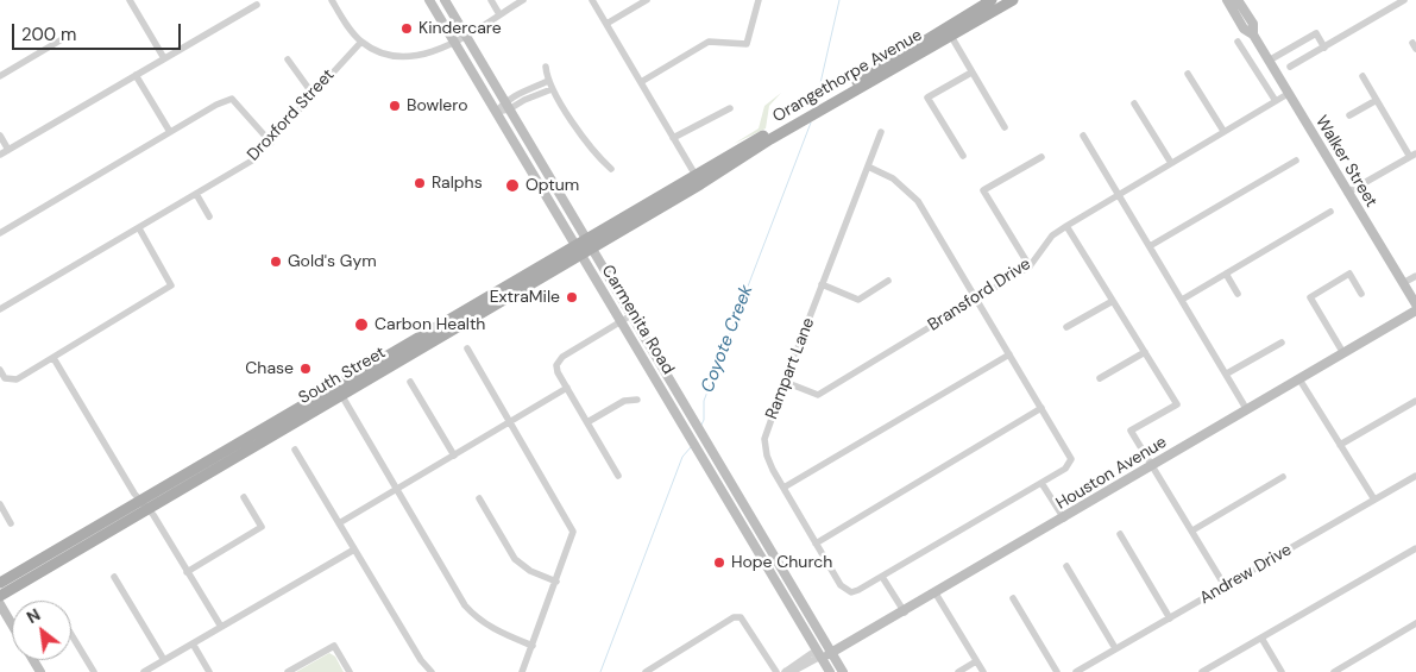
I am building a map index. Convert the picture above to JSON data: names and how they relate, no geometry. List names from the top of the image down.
{
  "streets": {
    "main road": [
      "Orangethorpe Avenue",
      "Walker Street",
      "Carmenita Road",
      "South Street",
      "Houston Avenue"
    ],
    "street": [
      "Droxford Street",
      "Bransford Drive",
      "Rampart Lane",
      "Andrew Drive"
    ]
  },
  "crossings": [
    ["Orangethorpe Avenue", "South Street"],
    ["Walker Street", "Bransford Drive"],
    ["Bransford Drive", "Rampart Lane"],
    ["Carmenita Road", "South Street"],
    ["Carmenita Road", "Houston Avenue"]
  ],
  "water": ["Coyote Creek"],
  "places": [
    "Kindercare",
    "Bowlero",
    "Ralphs",
    "Optum",
    "Gold's Gym",
    "ExtraMile",
    "Carbon Health",
    "Chase",
    "Hope Church"
  ],
  "scale_bar": "200 m",
  "north": "top left"
}
